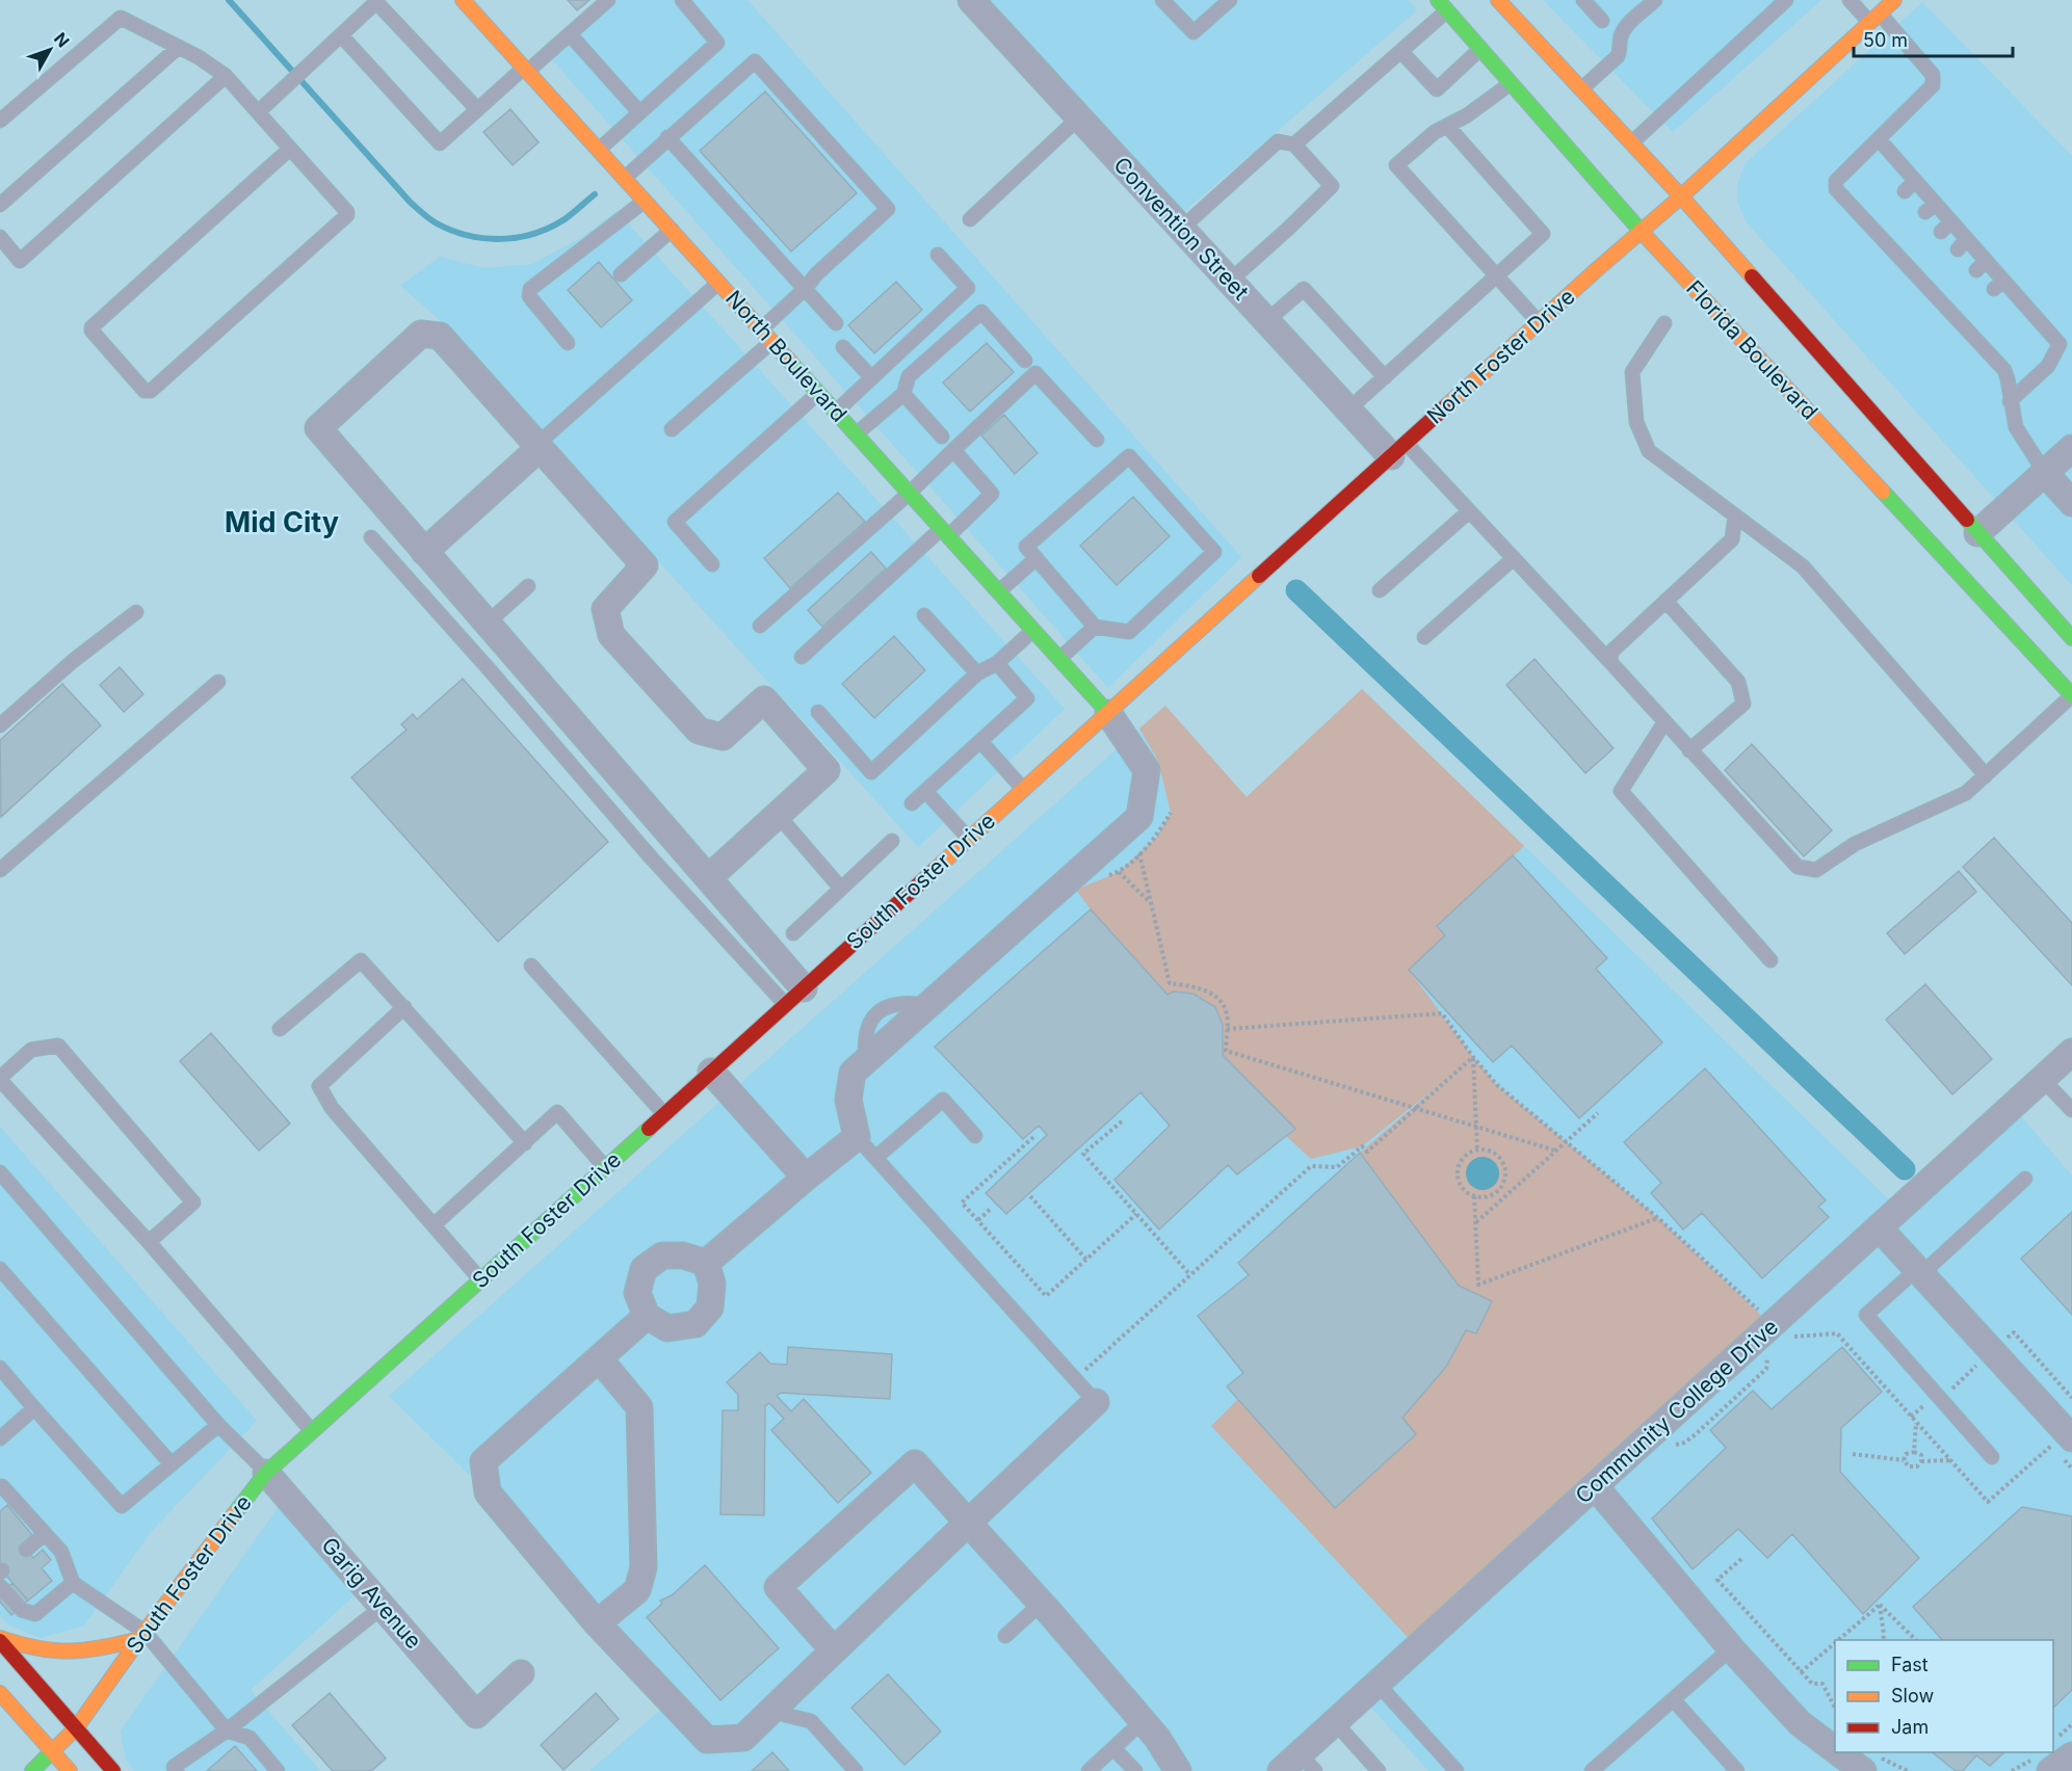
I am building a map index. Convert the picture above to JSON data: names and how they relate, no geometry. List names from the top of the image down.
{
  "streets": {
    "main road": [
      "Florida Boulevard",
      "North Boulevard",
      "North Foster Drive",
      "South Foster Drive"
    ],
    "street": ["Convention Street", "Community College Drive", "Garig Avenue"]
  },
  "crossings": [
    ["Convention Street", "North Foster Drive"],
    ["Florida Boulevard", "North Foster Drive"],
    ["North Boulevard", "North Foster Drive"],
    ["North Boulevard", "South Foster Drive"],
    ["North Foster Drive", "South Foster Drive"],
    ["South Foster Drive", "Garig Avenue"]
  ],
  "districts": ["Mid City"],
  "legend": ["Fast", "Slow", "Jam"],
  "scale_bar": "50 m",
  "north": "top right"
}
